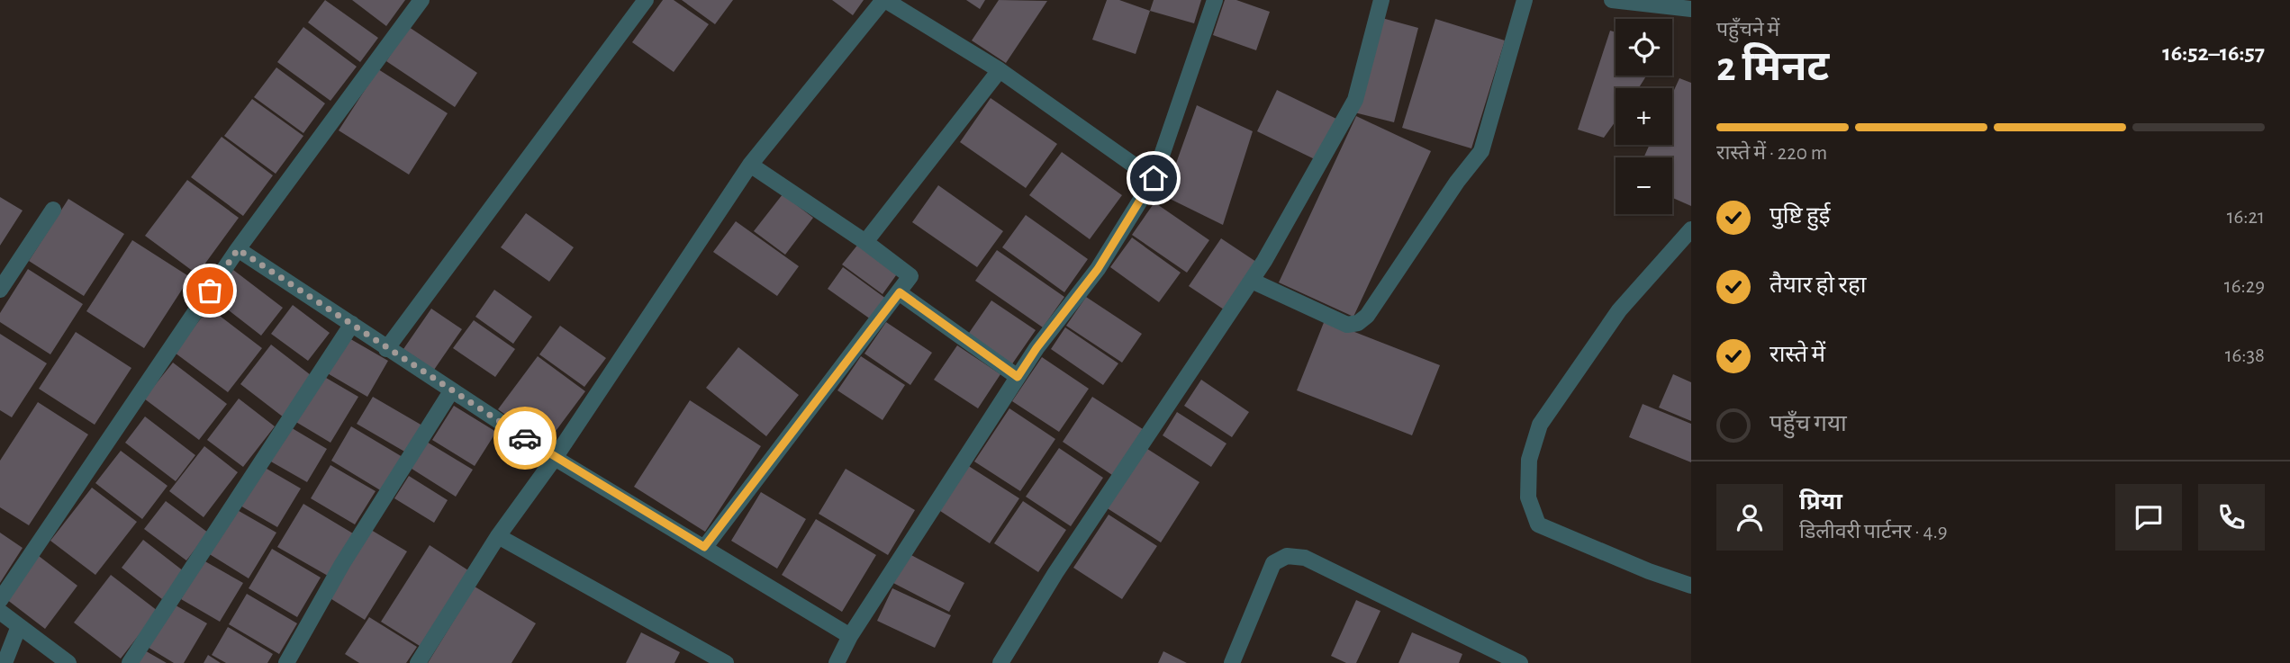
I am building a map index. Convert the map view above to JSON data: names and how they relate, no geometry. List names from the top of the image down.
{
  "page": {
    "heading": ["2 मिनट", "पहुँचने में", "16:52–16:57"],
    "panel": ["प्रिया", "डिलीवरी पार्टनर · 4.9"],
    "map_buttons": ["+", "−"],
    "bar": "रास्ते में · 220 m",
    "list": [
      ["पुष्टि हुई", "16:21"],
      ["तैयार हो रहा", "16:29"],
      ["रास्ते में", "16:38"],
      "पहुँच गया"
    ]
  }
}
